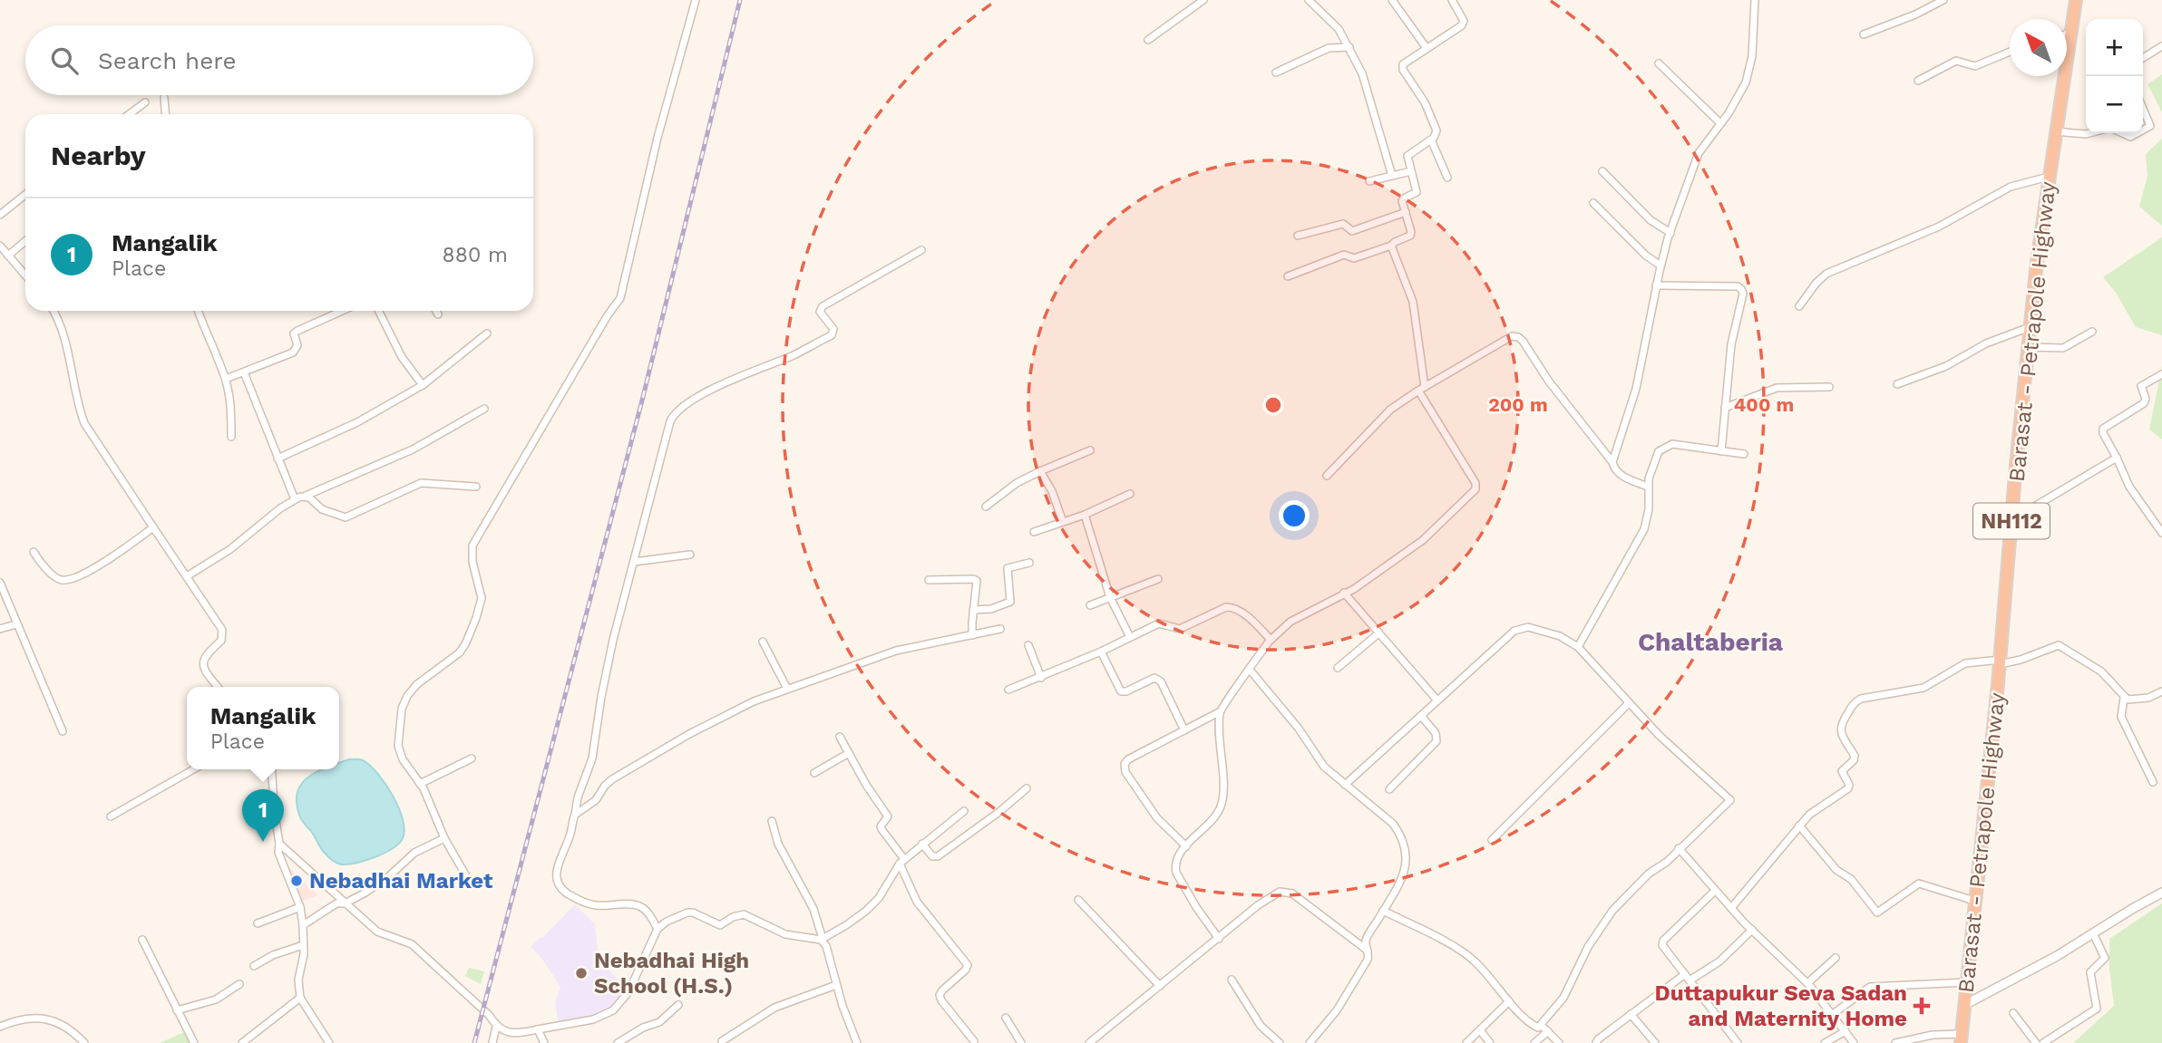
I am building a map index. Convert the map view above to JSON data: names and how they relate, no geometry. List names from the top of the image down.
{
  "streets": {
    "highway": ["Barasat - Petrapole Highway", "NH112"]
  },
  "districts": ["Chaltaberia"],
  "places": {
    "other": ["Nebadhai Market", "Nebadhai High School (H.S.)"],
    "health": ["Duttapukur Seva Sadan and Maternity Home"]
  },
  "north": "top left",
  "page": {
    "map_buttons": ["+", "−"],
    "search": "Search here",
    "heading": "Nearby",
    "list": [
      {
        "mark": "1",
        "name": "Mangalik",
        "note": "Place",
        "value": "880 m"
      }
    ],
    "popup": ["Mangalik", "Place"],
    "pins": "1"
  },
  "rings": ["200 m", "400 m"]
}
